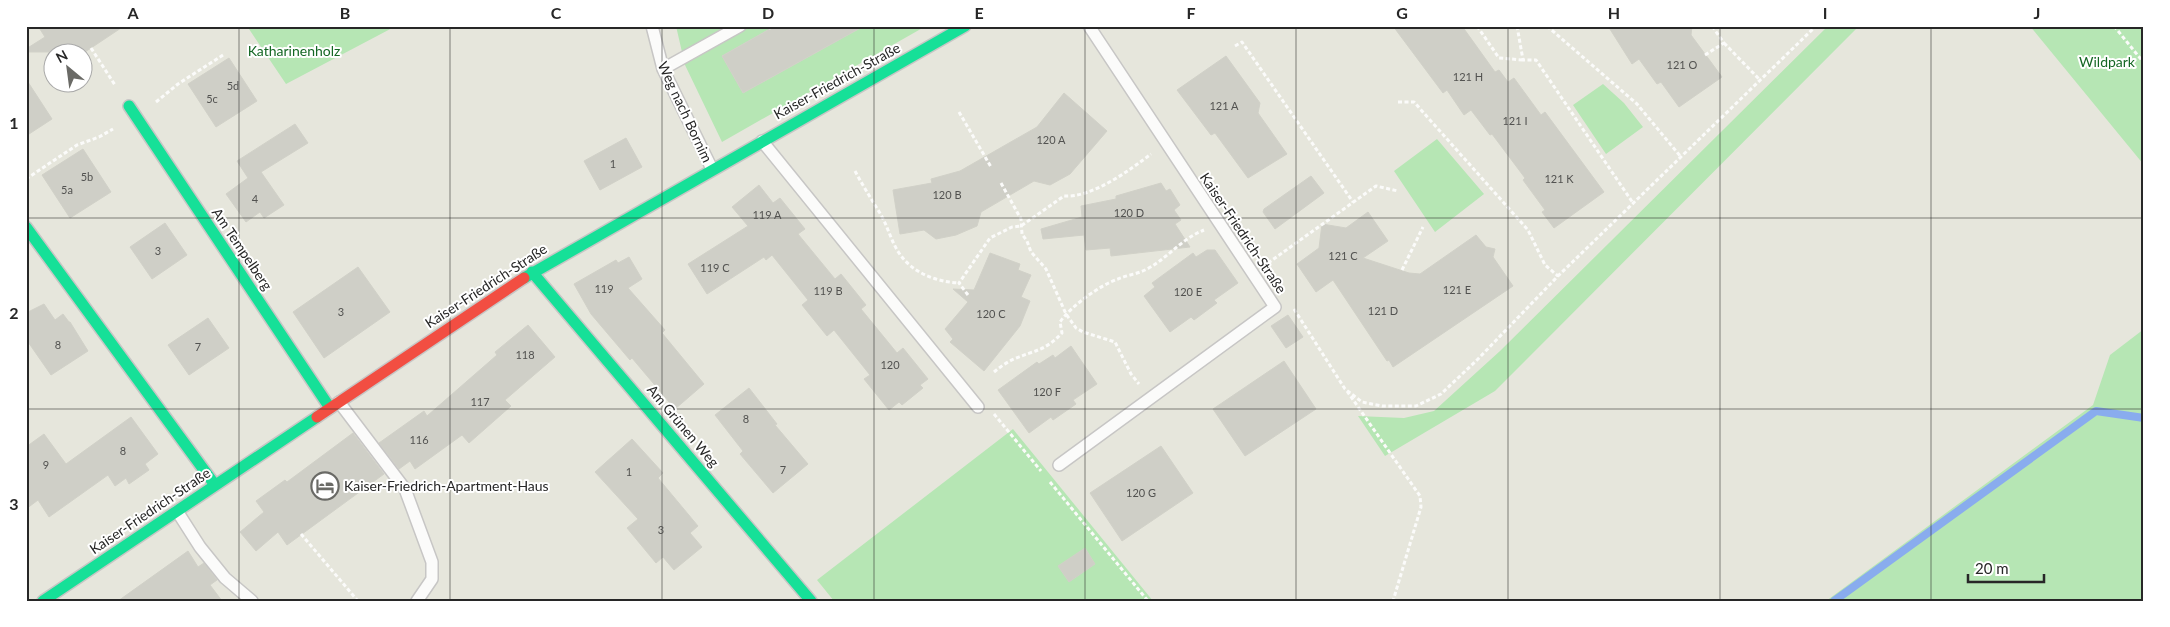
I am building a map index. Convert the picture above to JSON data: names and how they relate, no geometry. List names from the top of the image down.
{
  "streets": {
    "street": ["Kaiser-Friedrich-Straße", "Am Tempelberg", "Am Grünen Weg"],
    "lane": ["Weg nach Bornim"]
  },
  "crossings": [
    ["Kaiser-Friedrich-Straße", "Weg nach Bornim"],
    ["Kaiser-Friedrich-Straße", "Am Tempelberg"],
    ["Kaiser-Friedrich-Straße", "Am Grünen Weg"]
  ],
  "parks": ["Katharinenholz", "Wildpark"],
  "places": {
    "hotel": ["Kaiser-Friedrich-Apartment-Haus"]
  },
  "house_numbers": [
    "121 O",
    "121 H",
    "5d",
    "5c",
    "121 A",
    "121 I",
    "120 A",
    "1",
    "5b",
    "121 K",
    "5a",
    "120 B",
    "4",
    "120 D",
    "119 A",
    "3",
    "121 C",
    "119 C",
    "119",
    "121 E",
    "119 B",
    "120 E",
    "121 D",
    "3",
    "120 C",
    "8",
    "7",
    "118",
    "120",
    "120 F",
    "117",
    "8",
    "116",
    "8",
    "9",
    "7",
    "1",
    "120 G",
    "3"
  ],
  "scale_bar": "20 m",
  "north": "top left",
  "grid": {
    "columns": [
      "A",
      "B",
      "C",
      "D",
      "E",
      "F",
      "G",
      "H",
      "I",
      "J"
    ],
    "rows": ["1", "2", "3"]
  }
}
